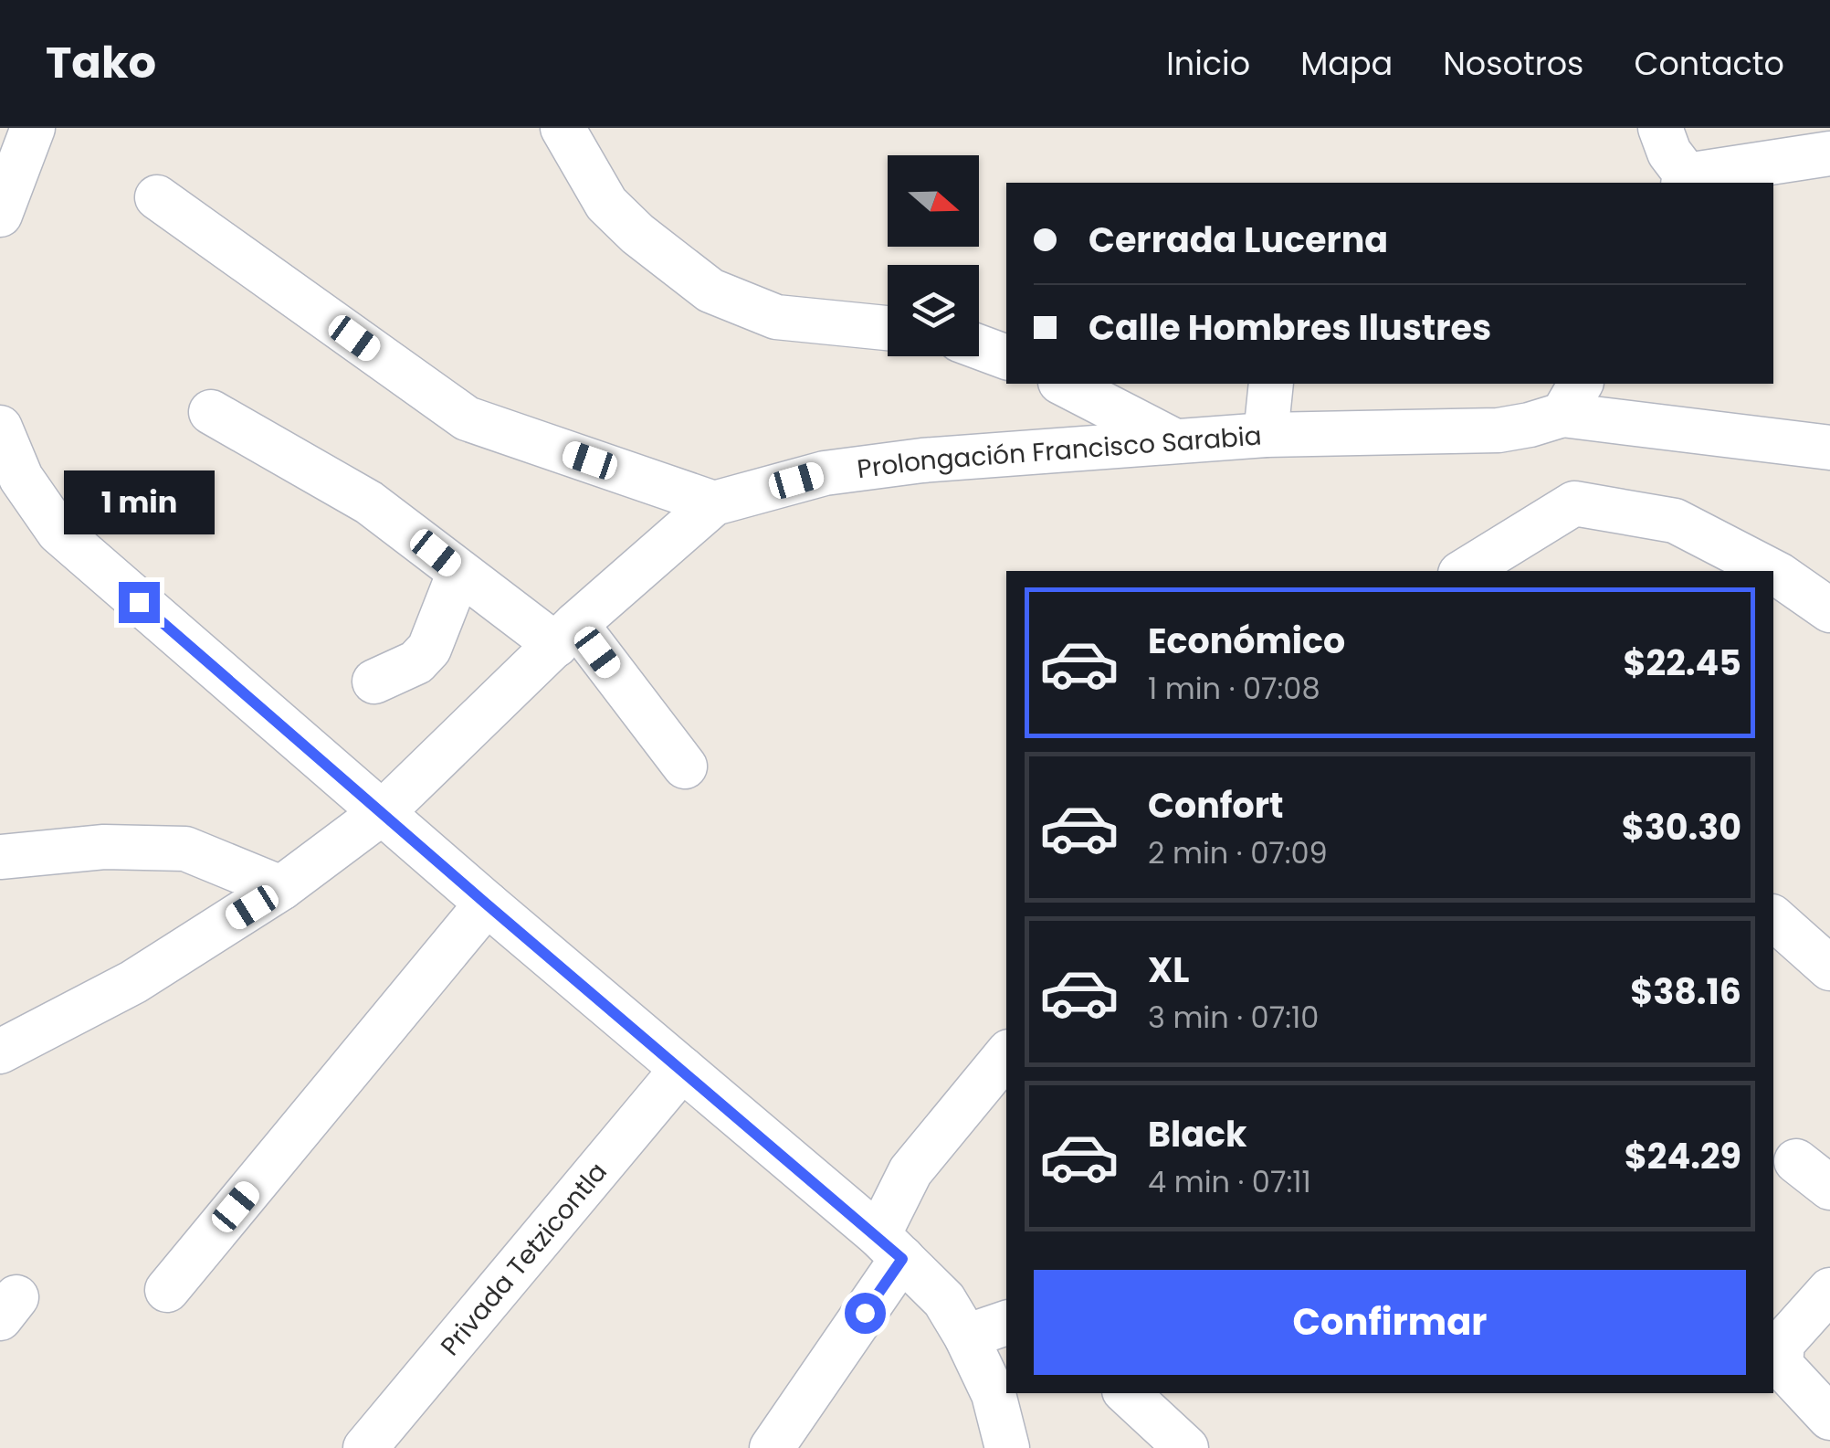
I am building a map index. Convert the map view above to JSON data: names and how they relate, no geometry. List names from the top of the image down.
{
  "streets": {
    "street": ["Prolongación Francisco Sarabia", "Privada Tetzicontla"]
  },
  "north": "right",
  "page": {
    "header": "Tako",
    "nav": [
      "Inicio",
      "Mapa",
      "Nosotros",
      "Contacto"
    ],
    "banner": ["Cerrada Lucerna", "Calle Hombres Ilustres"],
    "bubble": "1 min",
    "list": [
      {
        "name": "Económico",
        "note": "1 min · 07:08",
        "value": "$22.45"
      },
      {
        "name": "Confort",
        "note": "2 min · 07:09",
        "value": "$30.30"
      },
      {
        "name": "XL",
        "note": "3 min · 07:10",
        "value": "$38.16"
      },
      {
        "name": "Black",
        "note": "4 min · 07:11",
        "value": "$24.29"
      }
    ],
    "buttons": "Confirmar"
  }
}
